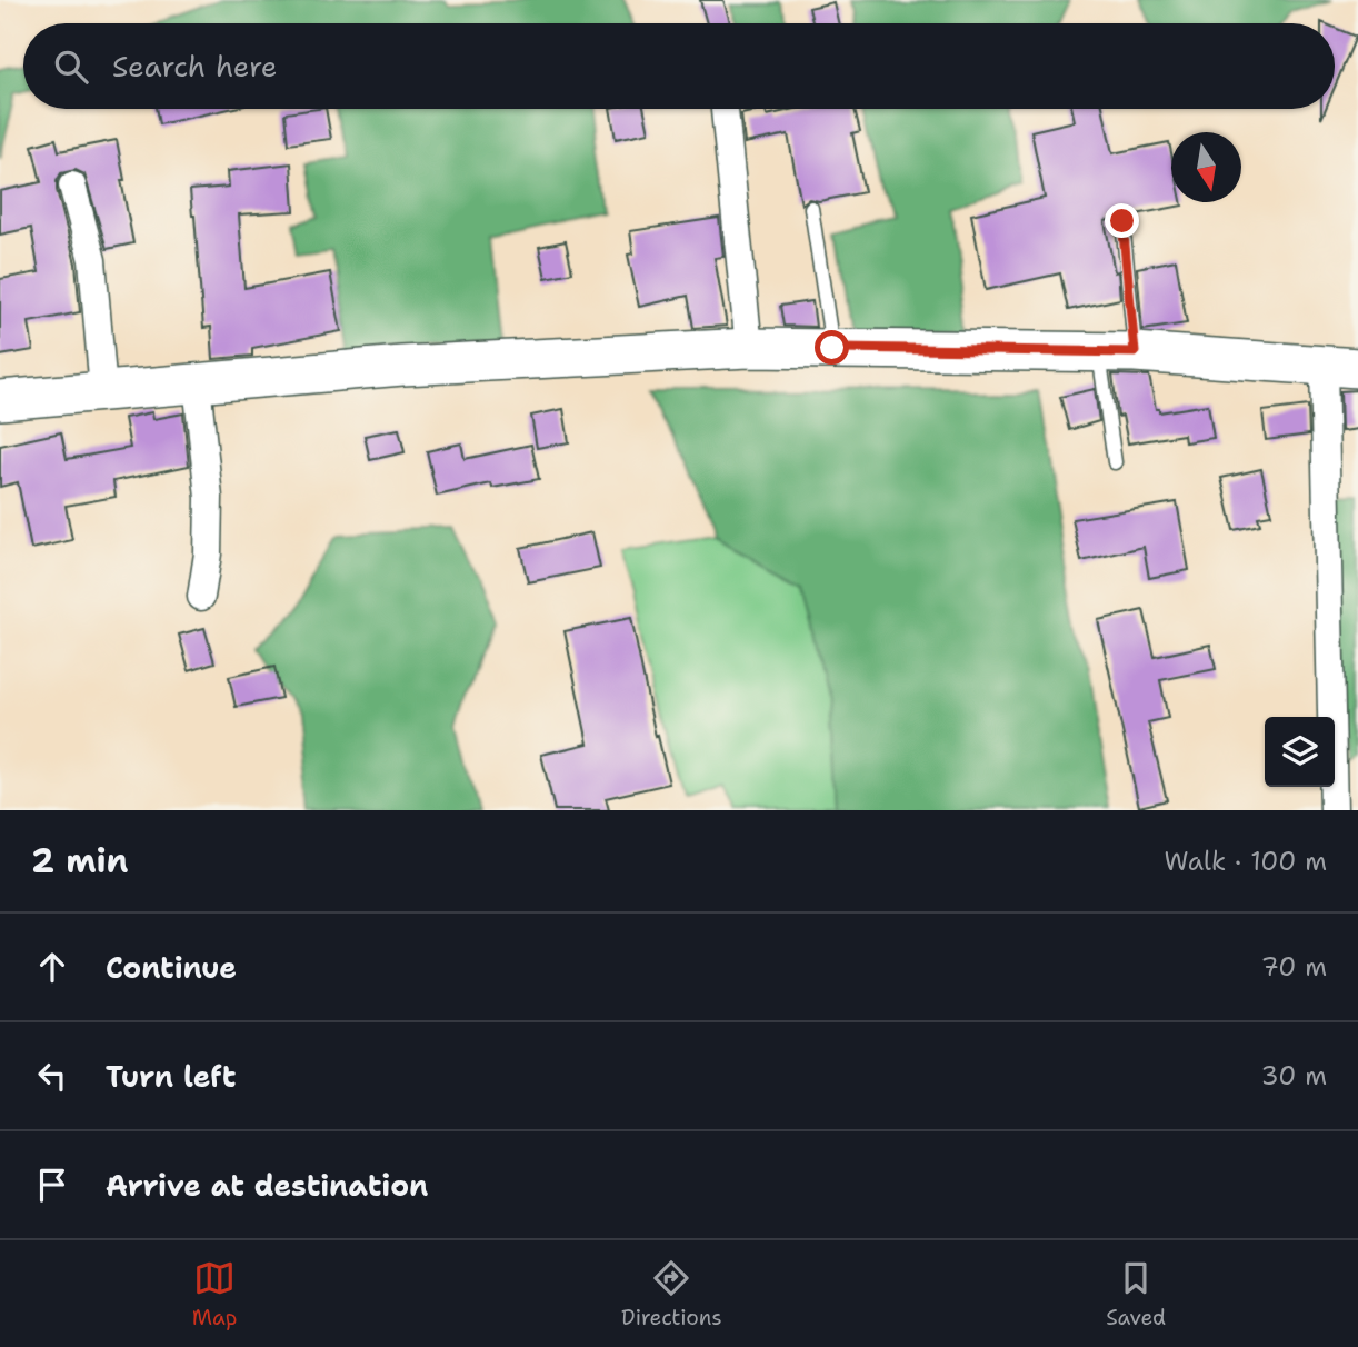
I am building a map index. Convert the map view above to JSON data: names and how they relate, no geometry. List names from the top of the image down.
{
  "north": "bottom",
  "page": {
    "search": "Search here",
    "heading": ["2 min", "Walk · 100 m"],
    "list": [
      ["Continue", "70 m"],
      ["Turn left", "30 m"],
      "Arrive at destination"
    ],
    "nav": ["Map", "Directions", "Saved"]
  }
}
